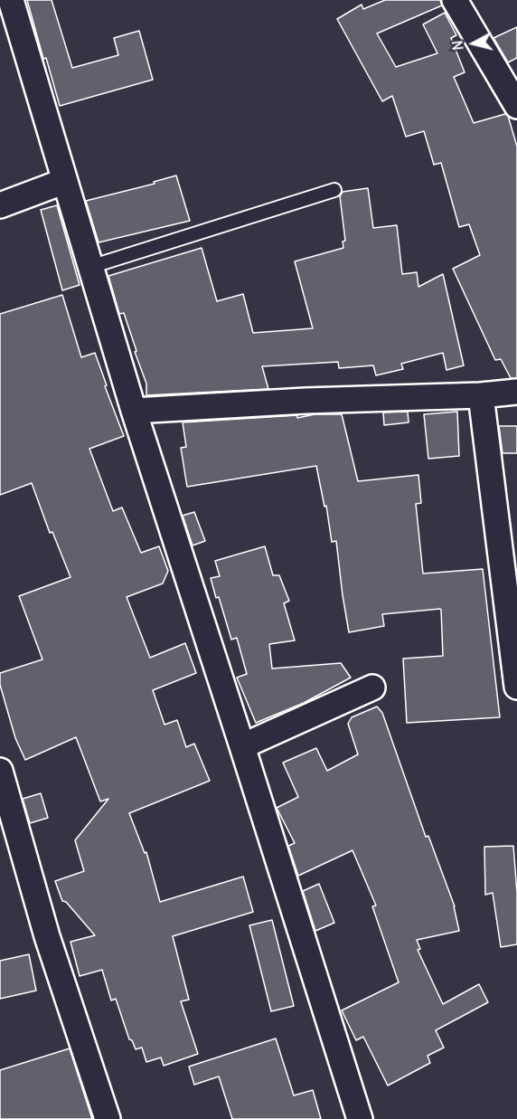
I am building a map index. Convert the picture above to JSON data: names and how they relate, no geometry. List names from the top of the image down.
{
  "north": "left"
}
